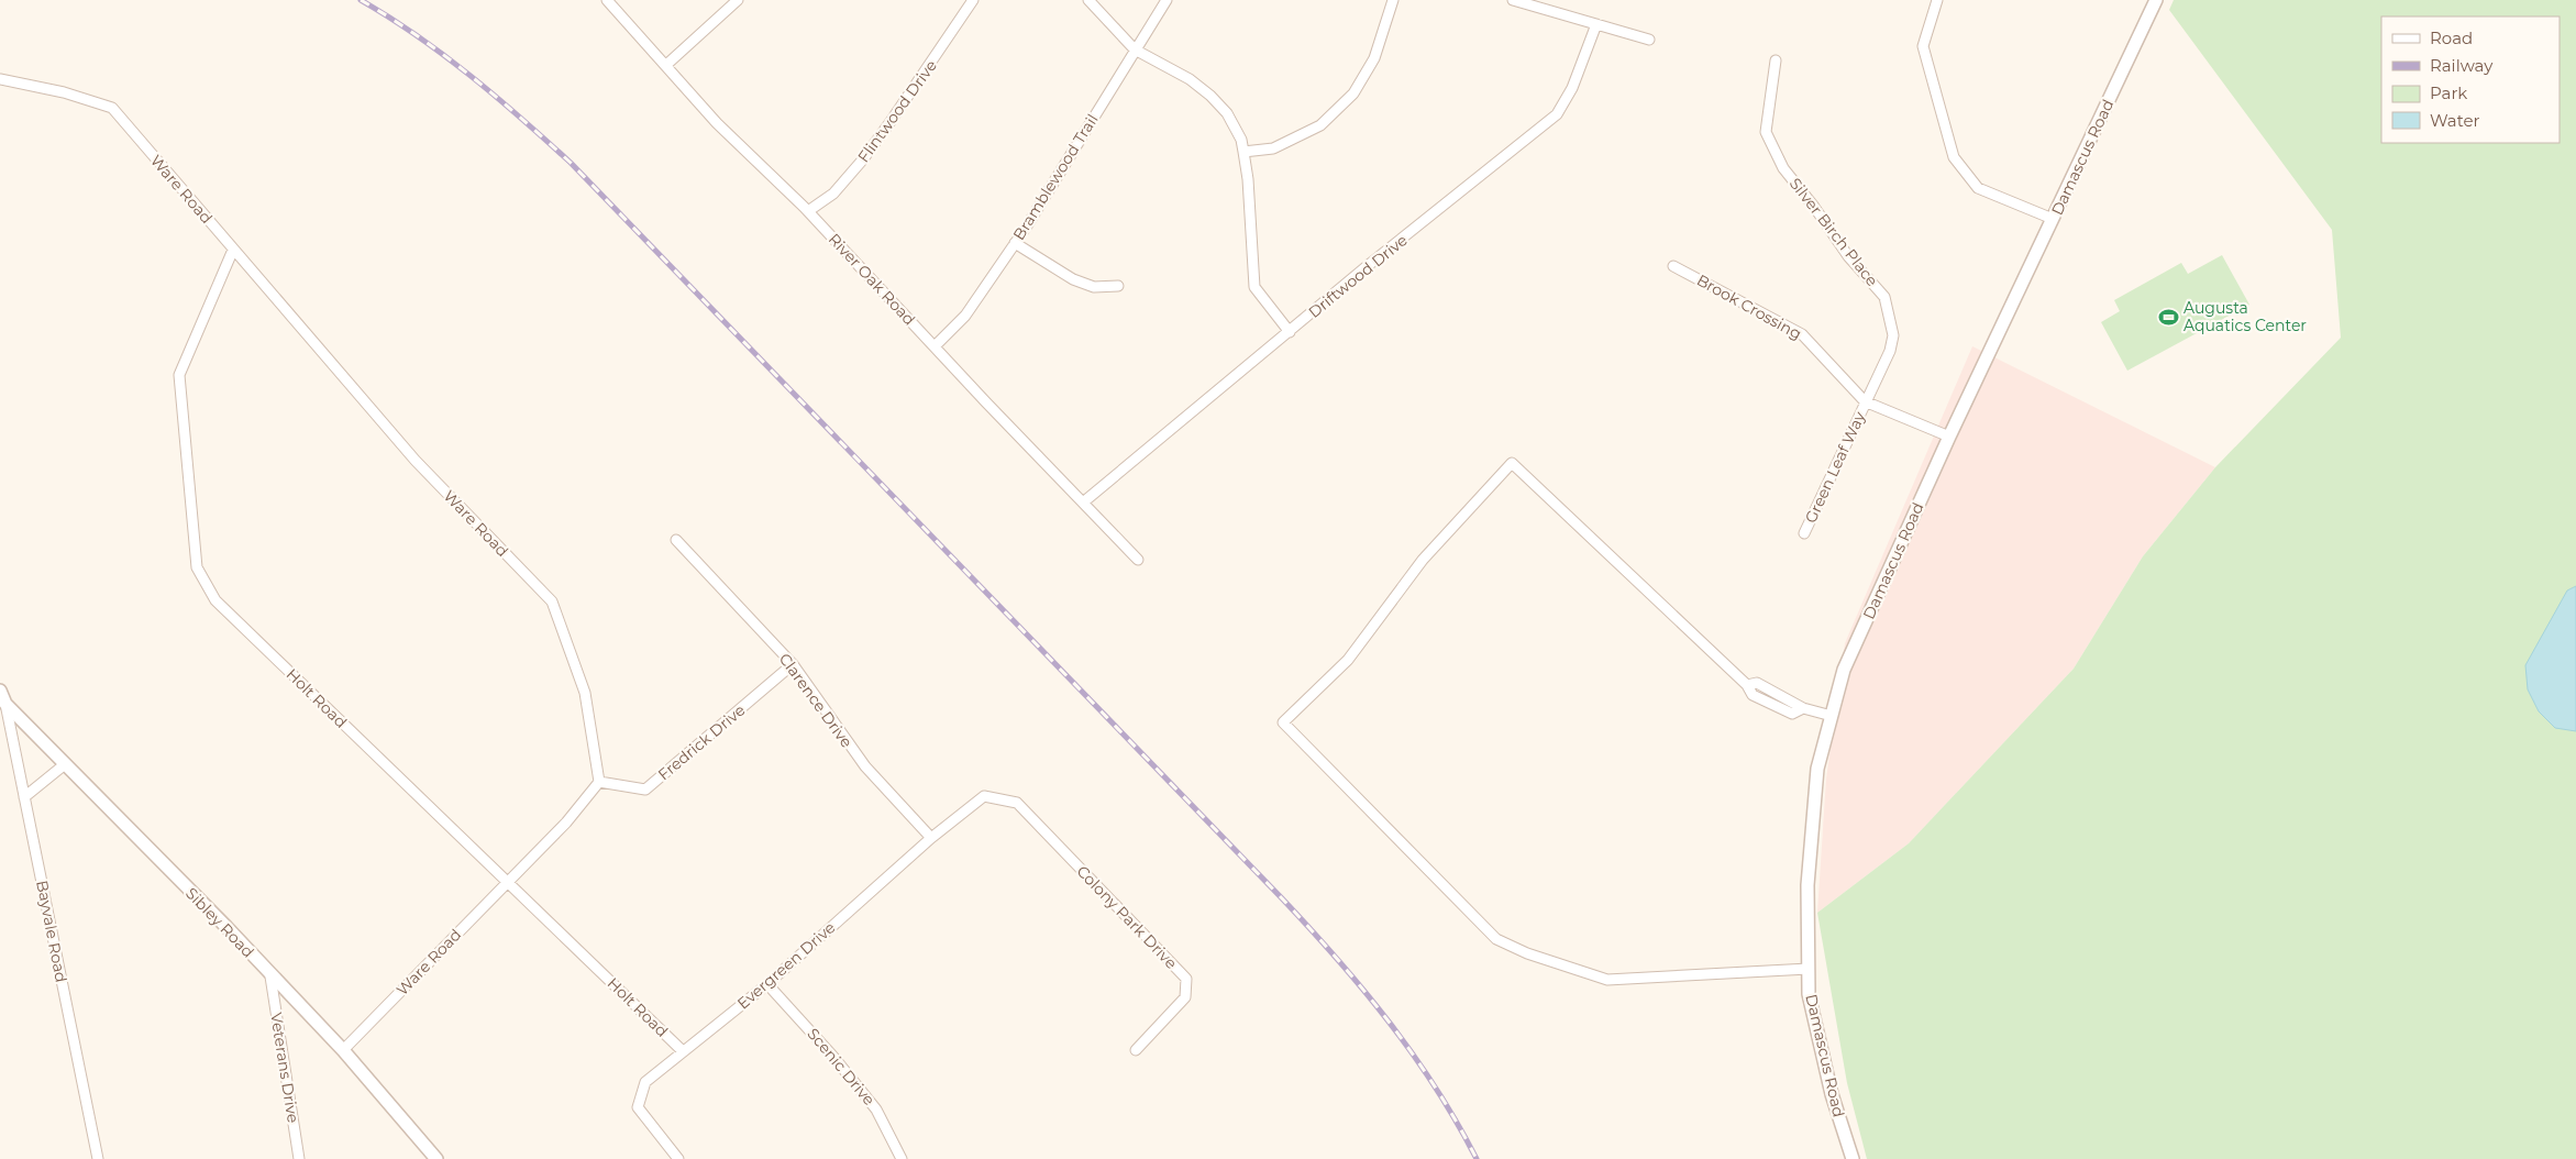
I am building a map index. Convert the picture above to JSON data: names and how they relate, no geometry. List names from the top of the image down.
{
  "streets": {
    "street": [
      "Flintwood Drive",
      "Damascus Road",
      "Bramblewood Trail",
      "Ware Road",
      "Silver Birch Place",
      "Driftwood Drive",
      "River Oak Road",
      "Brook Crossing",
      "Green Leaf Way",
      "Holt Road",
      "Clarence Drive",
      "Fredrick Drive",
      "Colony Park Drive",
      "Sibley Road",
      "Bayvale Road",
      "Evergreen Drive",
      "Scenic Drive",
      "Veterans Drive"
    ]
  },
  "crossings": [
    ["Flintwood Drive", "River Oak Road"],
    ["Bramblewood Trail", "River Oak Road"],
    ["Ware Road", "Holt Road"],
    ["Ware Road", "Fredrick Drive"],
    ["Ware Road", "Sibley Road"],
    ["Silver Birch Place", "Brook Crossing"],
    ["Silver Birch Place", "Green Leaf Way"],
    ["Driftwood Drive", "River Oak Road"],
    ["Brook Crossing", "Green Leaf Way"],
    ["Holt Road", "Evergreen Drive"],
    ["Clarence Drive", "Fredrick Drive"],
    ["Clarence Drive", "Evergreen Drive"],
    ["Colony Park Drive", "Evergreen Drive"],
    ["Sibley Road", "Bayvale Road"],
    ["Sibley Road", "Veterans Drive"],
    ["Evergreen Drive", "Scenic Drive"]
  ],
  "places": {
    "sports": ["Augusta Aquatics Center"]
  },
  "legend": [
    "Road",
    "Railway",
    "Park",
    "Water"
  ]
}
